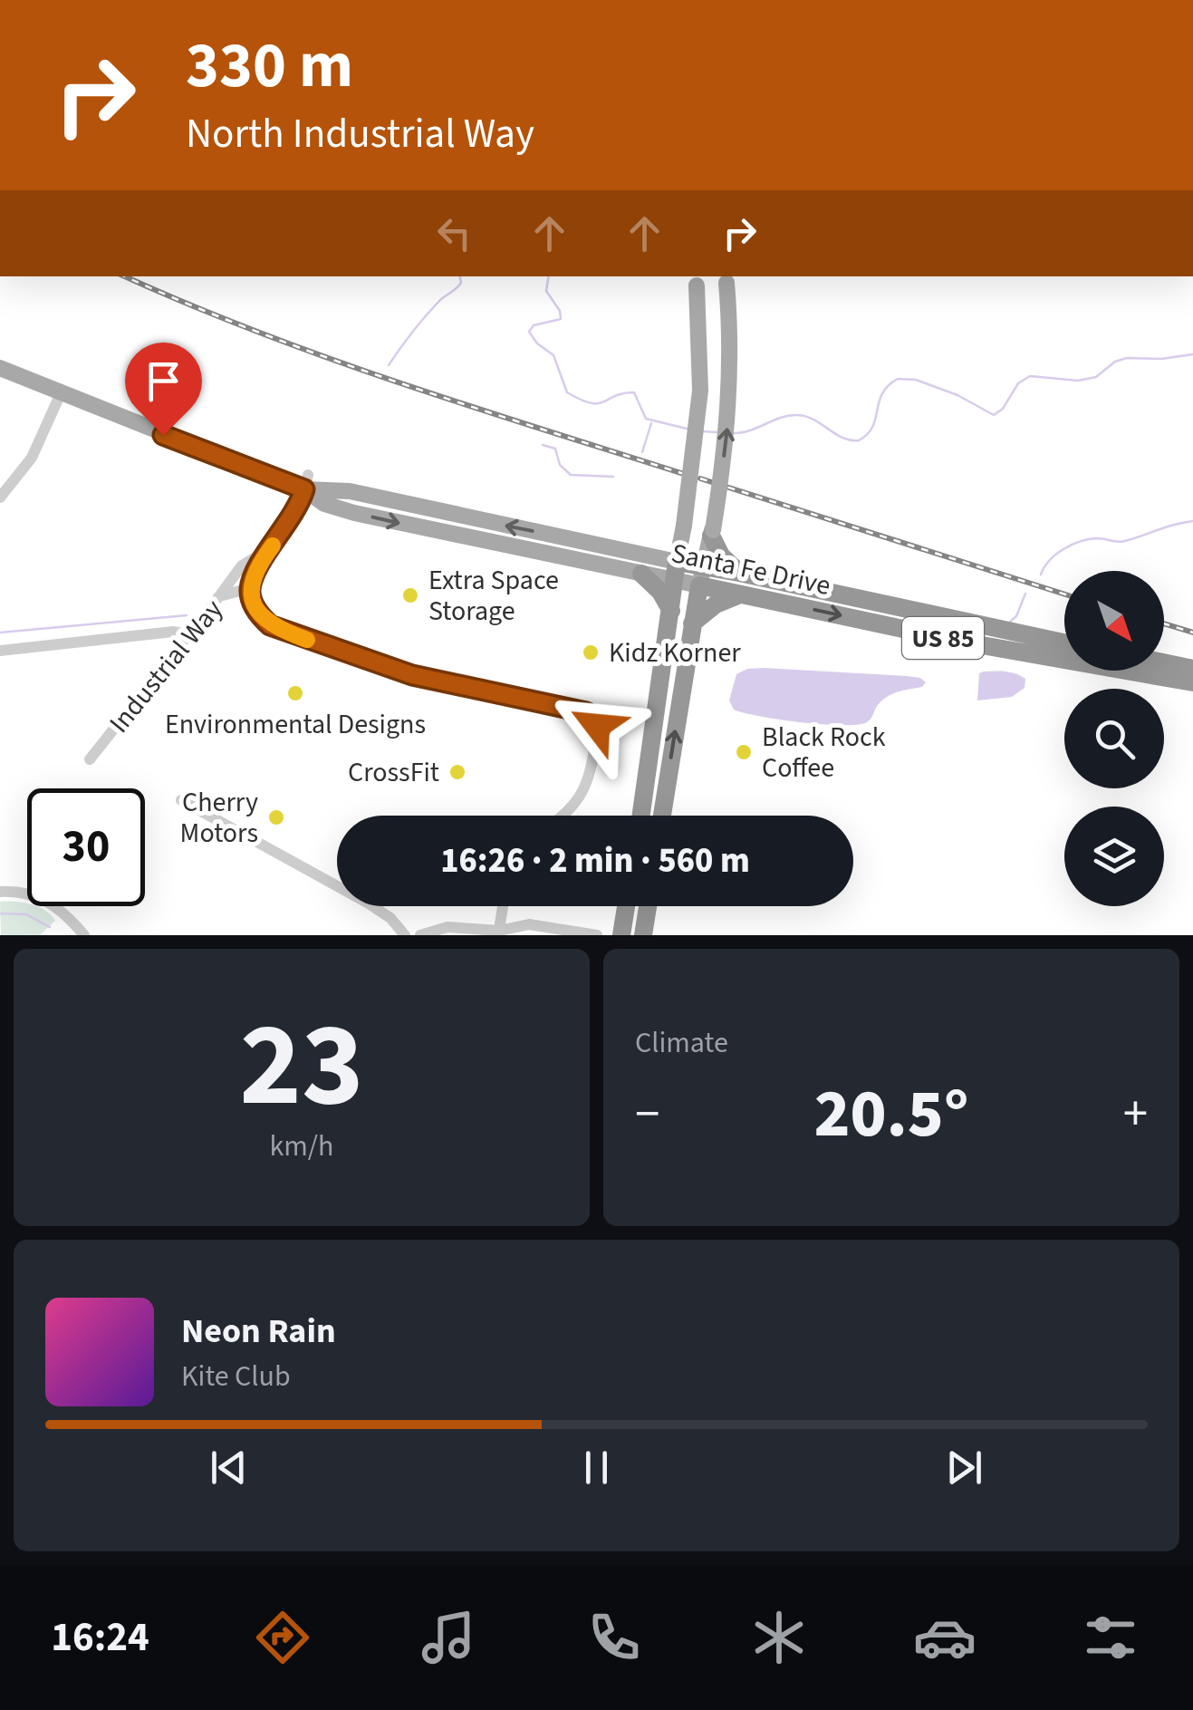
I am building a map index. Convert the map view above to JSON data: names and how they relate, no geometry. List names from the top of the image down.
{
  "streets": {
    "highway": ["Santa Fe Drive", "US 85"],
    "street": ["Industrial Way"]
  },
  "places": [
    "Extra Space Storage",
    "Kidz Korner",
    "Environmental Designs",
    "Black Rock Coffee",
    "CrossFit",
    "Cherry Motors"
  ],
  "north": "bottom right",
  "page": {
    "turn": ["330 m", "North Industrial Way"],
    "limit": "30",
    "trip": "16:26 · 2 min · 560 m",
    "tile": [
      ["23", "km/h"],
      "Climate"
    ],
    "heat": ["−", "20.5°", "+"],
    "song": ["Neon Rain", "Kite Club"],
    "tabs": "16:24"
  }
}
